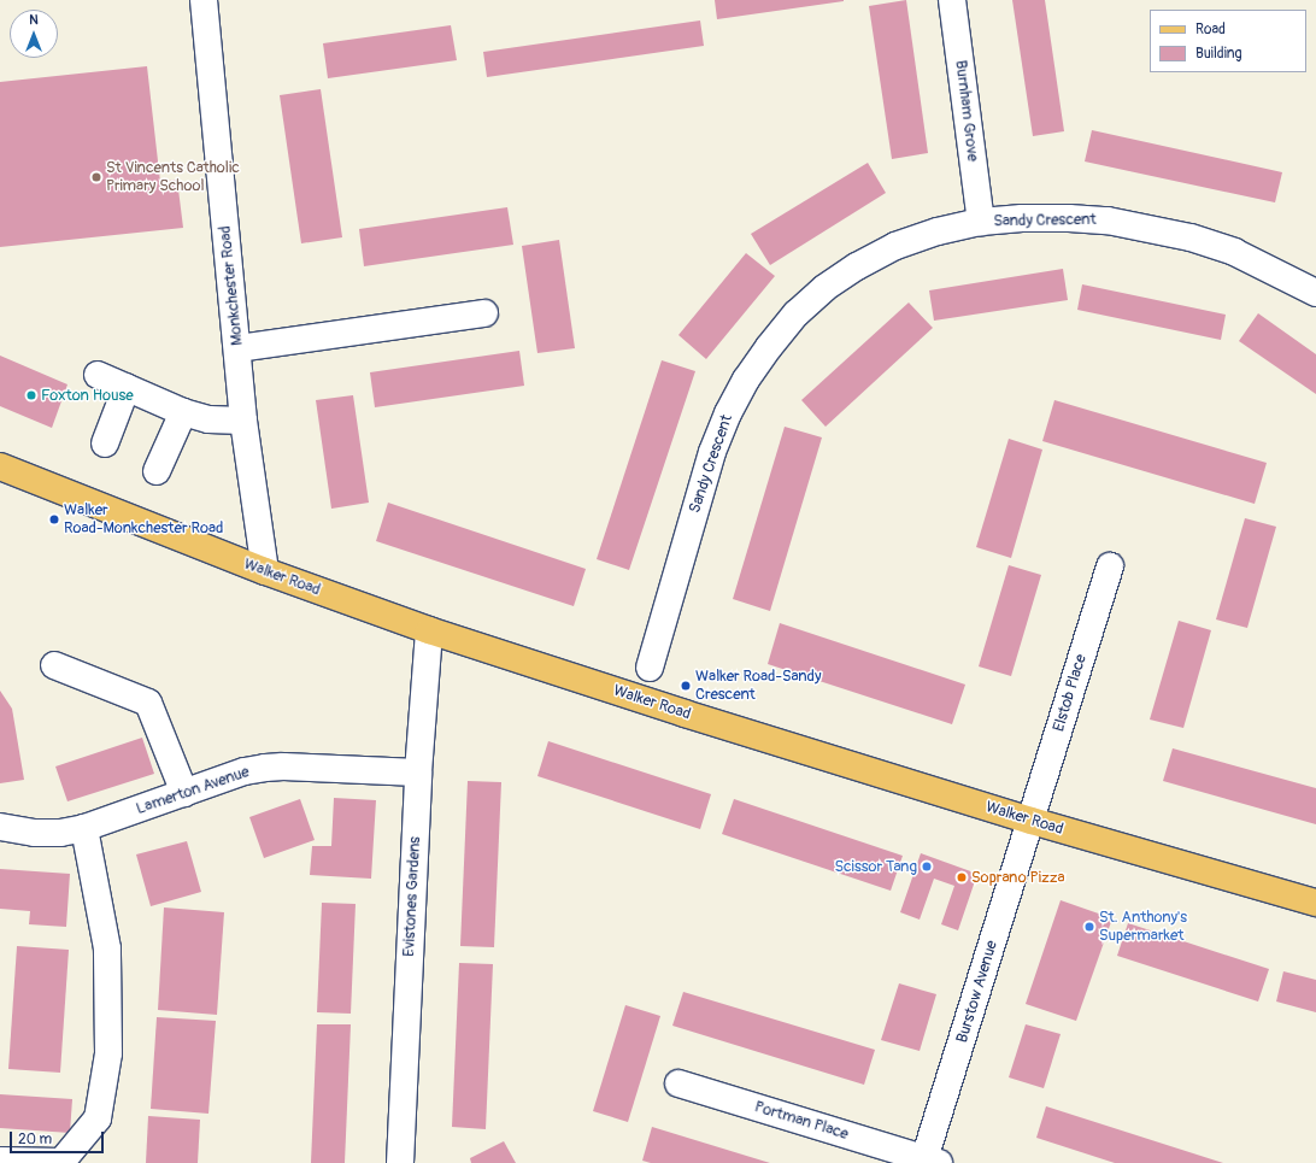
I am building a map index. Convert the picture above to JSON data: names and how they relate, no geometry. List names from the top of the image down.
{
  "streets": {
    "main road": ["Walker Road"],
    "street": [
      "Burnham Grove",
      "Sandy Crescent",
      "Monkchester Road",
      "Elstob Place",
      "Lamerton Avenue",
      "Evistones Gardens",
      "Burstow Avenue",
      "Portman Place"
    ]
  },
  "crossings": [
    ["Burnham Grove", "Sandy Crescent"],
    ["Monkchester Road", "Walker Road"],
    ["Walker Road", "Elstob Place"],
    ["Walker Road", "Evistones Gardens"],
    ["Walker Road", "Burstow Avenue"],
    ["Elstob Place", "Burstow Avenue"],
    ["Lamerton Avenue", "Evistones Gardens"],
    ["Burstow Avenue", "Portman Place"]
  ],
  "places": [
    "St Vincents Catholic Primary School",
    "Foxton House",
    "Walker Road-Monkchester Road",
    "Walker Road-Sandy Crescent",
    "Scissor Tang",
    "Soprano Pizza",
    "St. Anthony's Supermarket"
  ],
  "legend": ["Road", "Building"],
  "scale_bar": "20 m",
  "north": "top"
}
